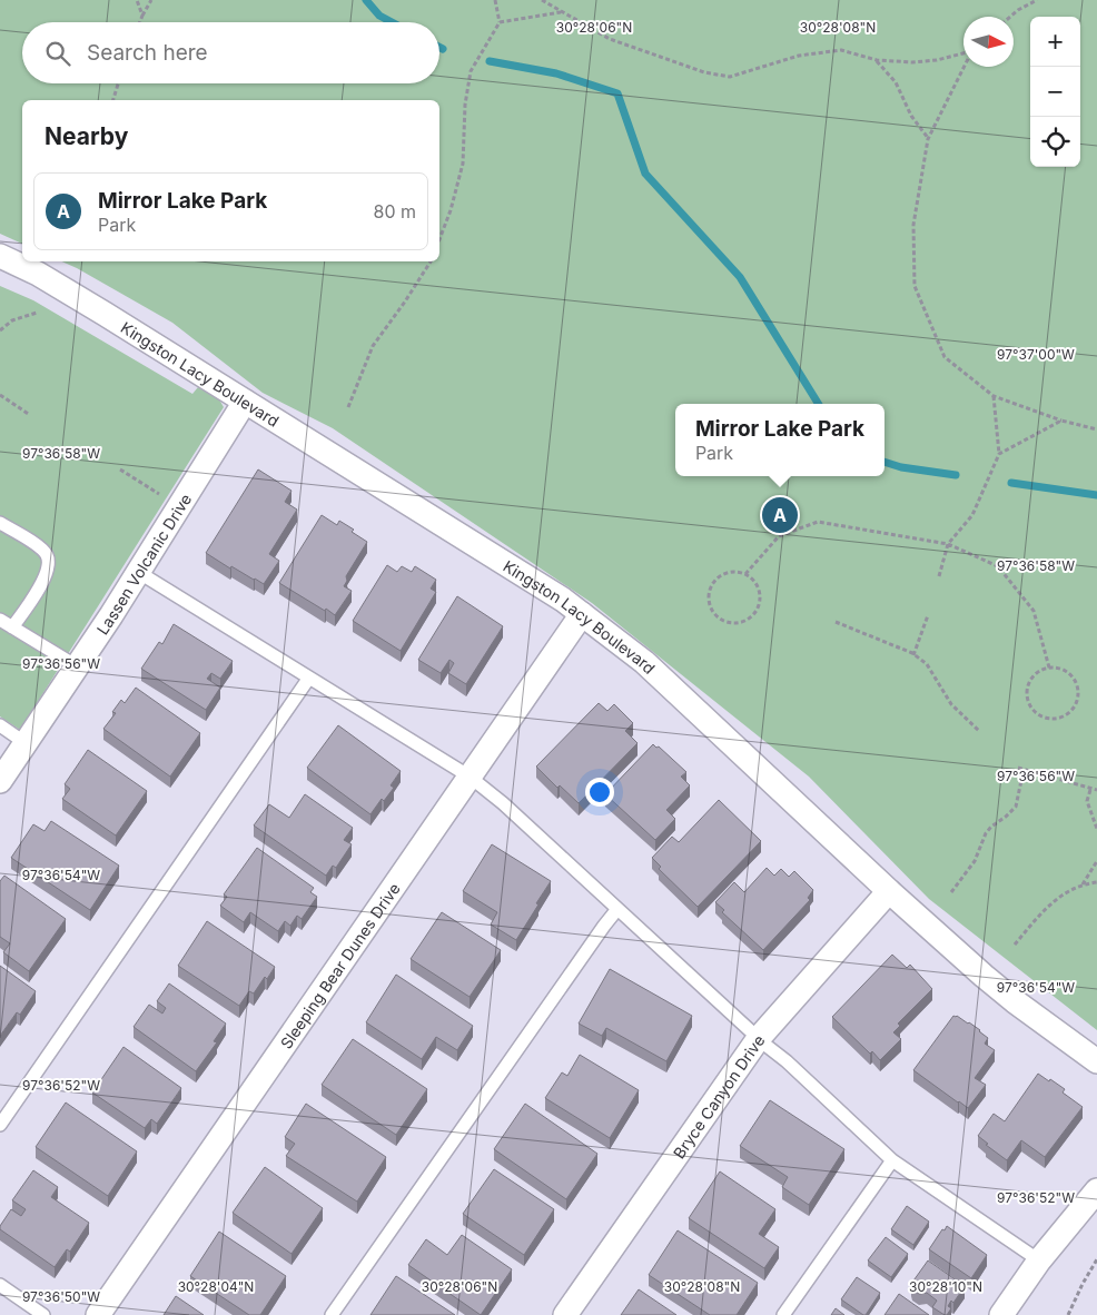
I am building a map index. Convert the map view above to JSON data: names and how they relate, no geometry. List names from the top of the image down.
{
  "streets": {
    "street": [
      "Kingston Lacy Boulevard",
      "Lassen Volcanic Drive",
      "Sleeping Bear Dunes Drive",
      "Bryce Canyon Drive"
    ]
  },
  "crossings": [
    ["Kingston Lacy Boulevard", "Lassen Volcanic Drive"],
    ["Kingston Lacy Boulevard", "Sleeping Bear Dunes Drive"],
    ["Kingston Lacy Boulevard", "Bryce Canyon Drive"]
  ],
  "north": "right",
  "page": {
    "map_buttons": ["+", "−"],
    "search": "Search here",
    "heading": "Nearby",
    "list": [
      {
        "mark": "A",
        "name": "Mirror Lake Park",
        "note": "Park",
        "value": "80 m"
      }
    ],
    "popup": ["Mirror Lake Park", "Park"],
    "pins": "A"
  },
  "coordinates": [
    "30°28'06\"N",
    "30°28'08\"N",
    "97°37'00\"W",
    "97°36'58\"W",
    "97°36'56\"W",
    "97°36'54\"W",
    "97°36'52\"W",
    "30°28'04\"N",
    "30°28'10\"N",
    "97°36'50\"W"
  ]
}
